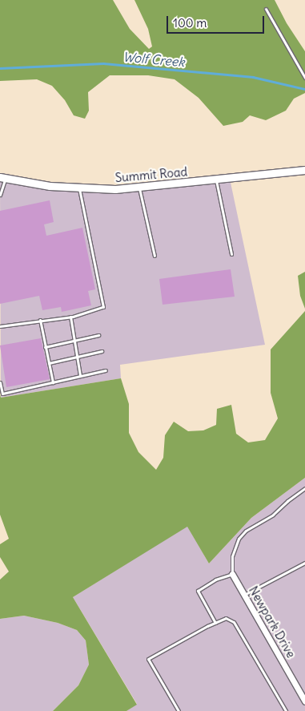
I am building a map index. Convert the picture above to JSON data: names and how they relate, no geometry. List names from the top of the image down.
{
  "streets": {
    "street": ["Summit Road", "Newpark Drive"]
  },
  "water": ["Wolf Creek"],
  "scale_bar": "100 m"
}
